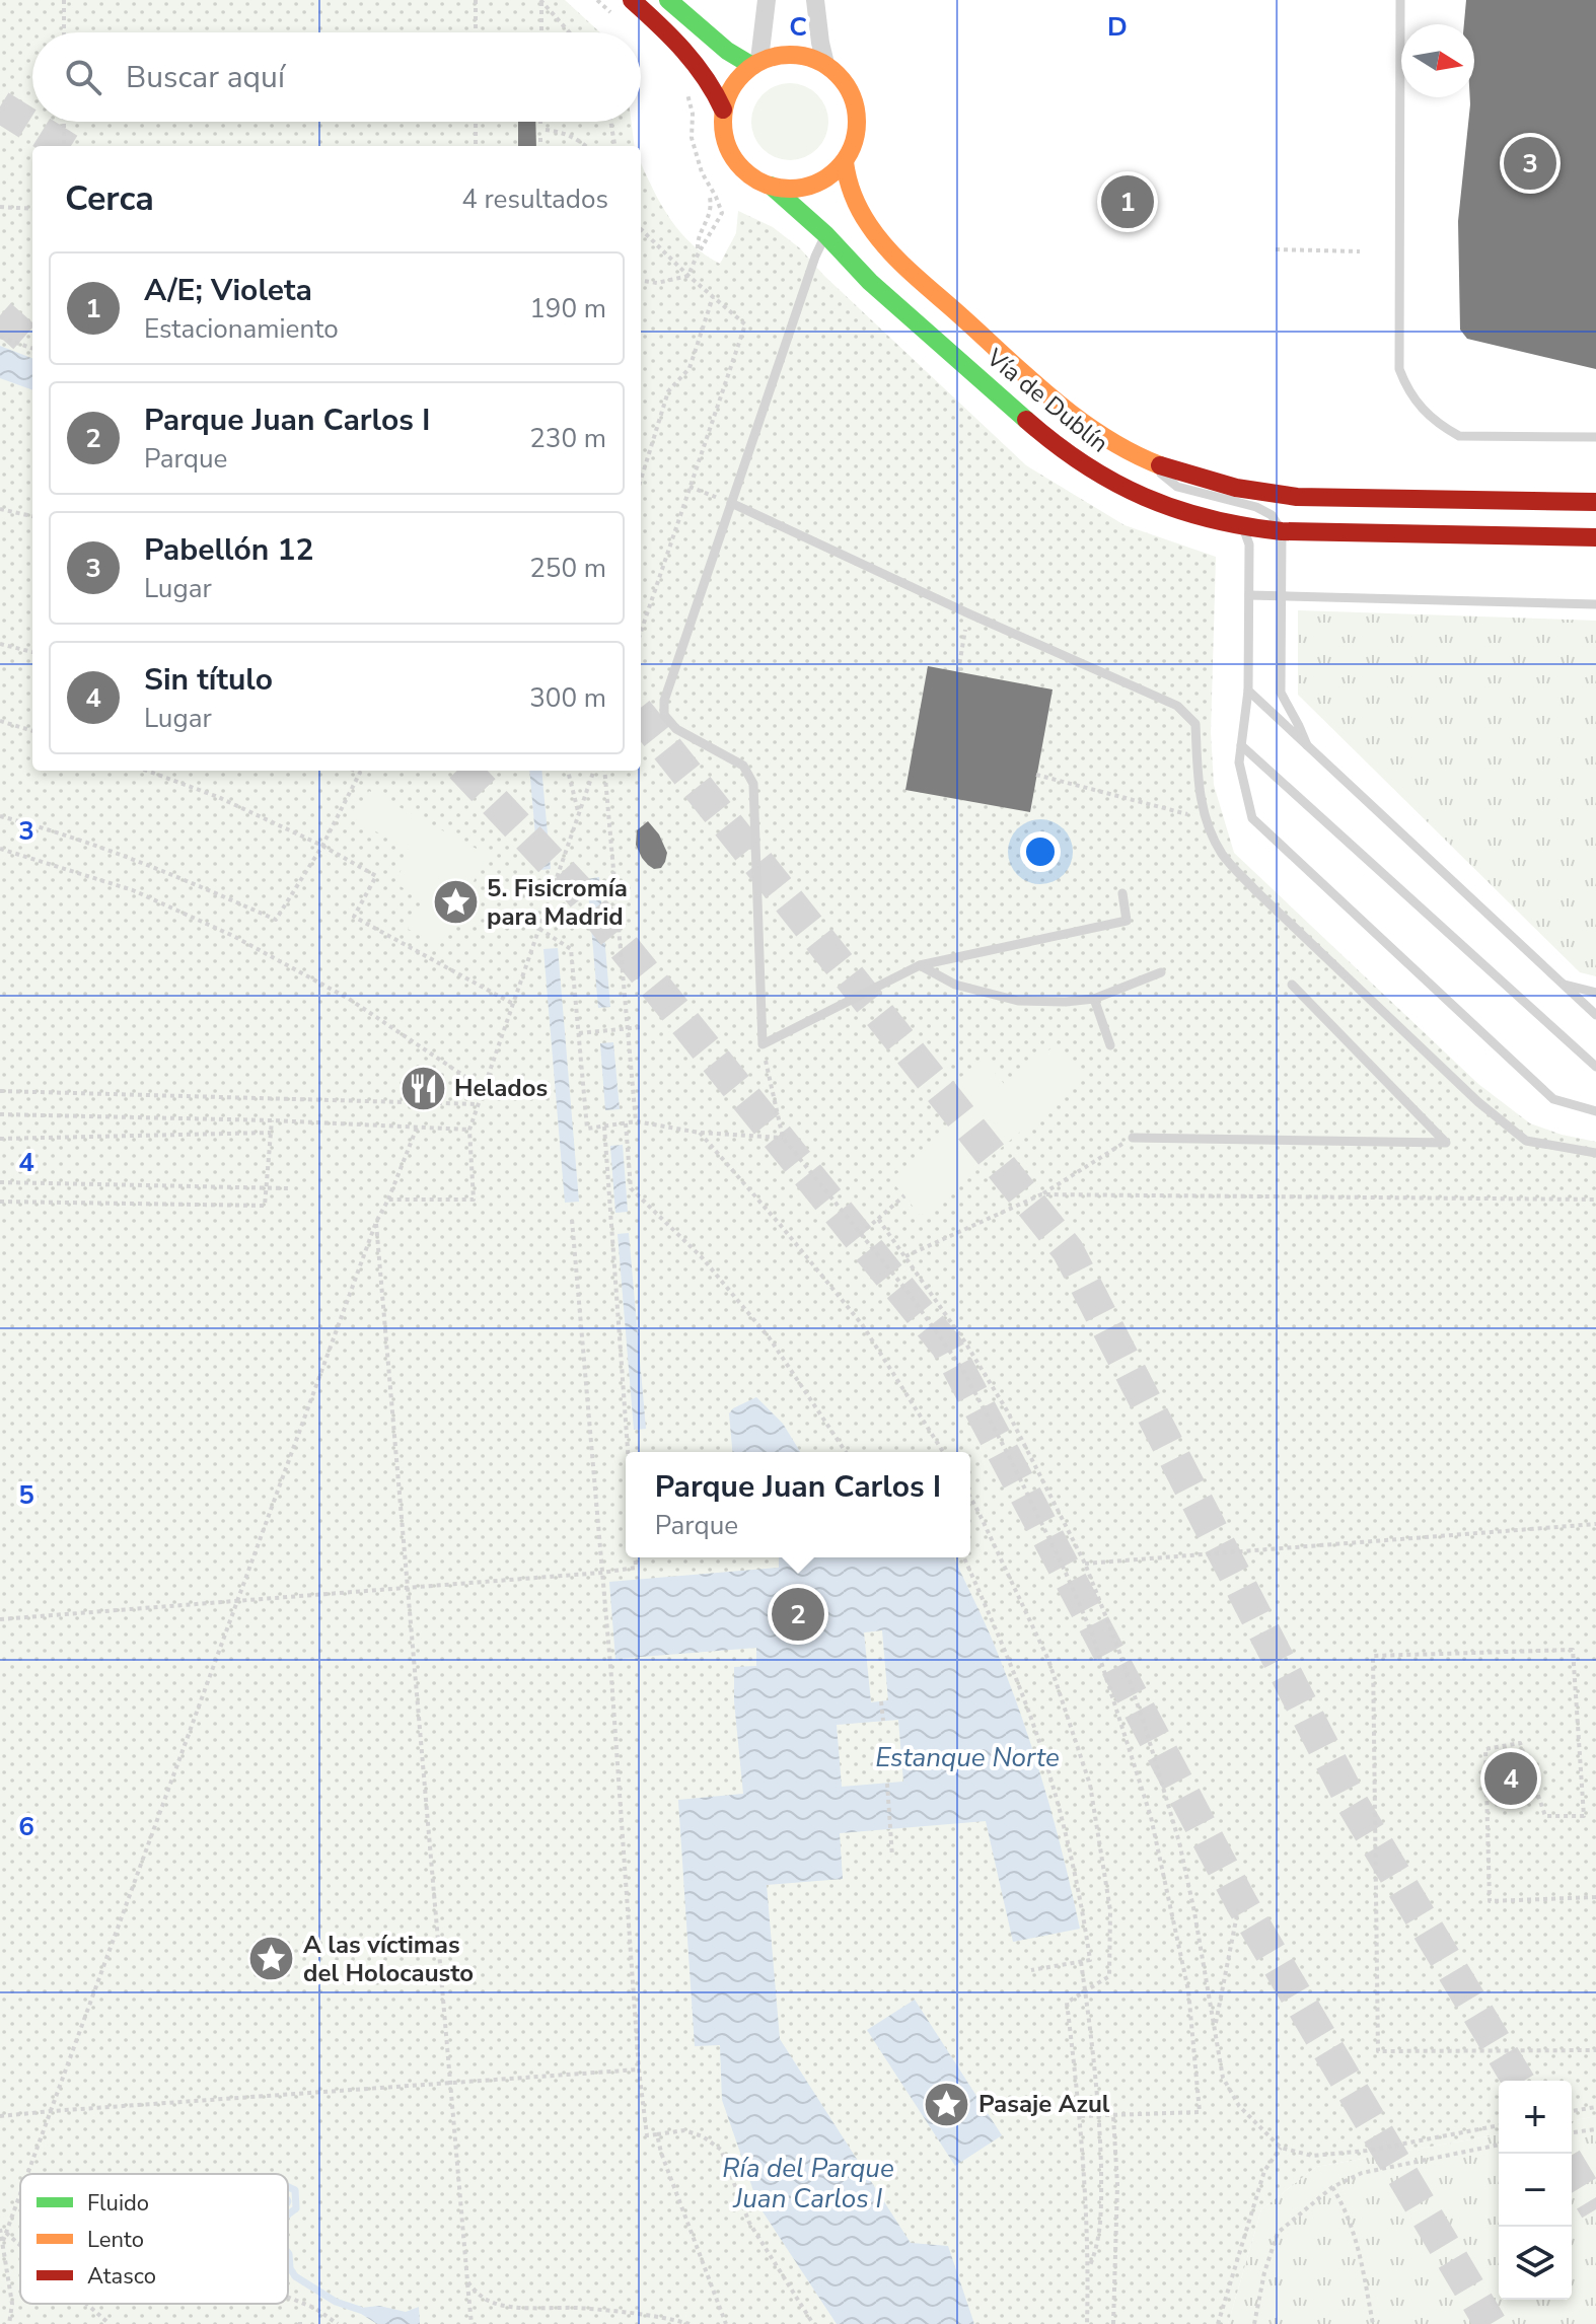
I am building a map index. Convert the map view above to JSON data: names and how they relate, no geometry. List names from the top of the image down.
{
  "streets": {
    "street": ["Vía de Dublín"]
  },
  "water": ["Estanque Norte", "Ría del Parque Juan Carlos I"],
  "places": {
    "place": ["5. Fisicromía para Madrid", "A las víctimas del Holocausto", "Pasaje Azul"],
    "restaurant": ["Helados"]
  },
  "legend": ["Fluido", "Lento", "Atasco"],
  "north": "right",
  "page": {
    "search": "Buscar aquí",
    "pins": [
      "3",
      "1",
      "2",
      "4"
    ],
    "heading": ["Cerca", "4 resultados"],
    "list": [
      {
        "mark": "1",
        "name": "A/E; Violeta",
        "note": "Estacionamiento",
        "value": "190 m"
      },
      {
        "mark": "2",
        "name": "Parque Juan Carlos I",
        "note": "Parque",
        "value": "230 m"
      },
      {
        "mark": "3",
        "name": "Pabellón 12",
        "note": "Lugar",
        "value": "250 m"
      },
      {
        "mark": "4",
        "name": "Sin título",
        "note": "Lugar",
        "value": "300 m"
      }
    ],
    "popup": ["Parque Juan Carlos I", "Parque"],
    "map_buttons": ["+", "−"]
  },
  "grid": {
    "columns": ["C", "D"],
    "rows": [
      "3",
      "4",
      "5",
      "6"
    ]
  }
}
